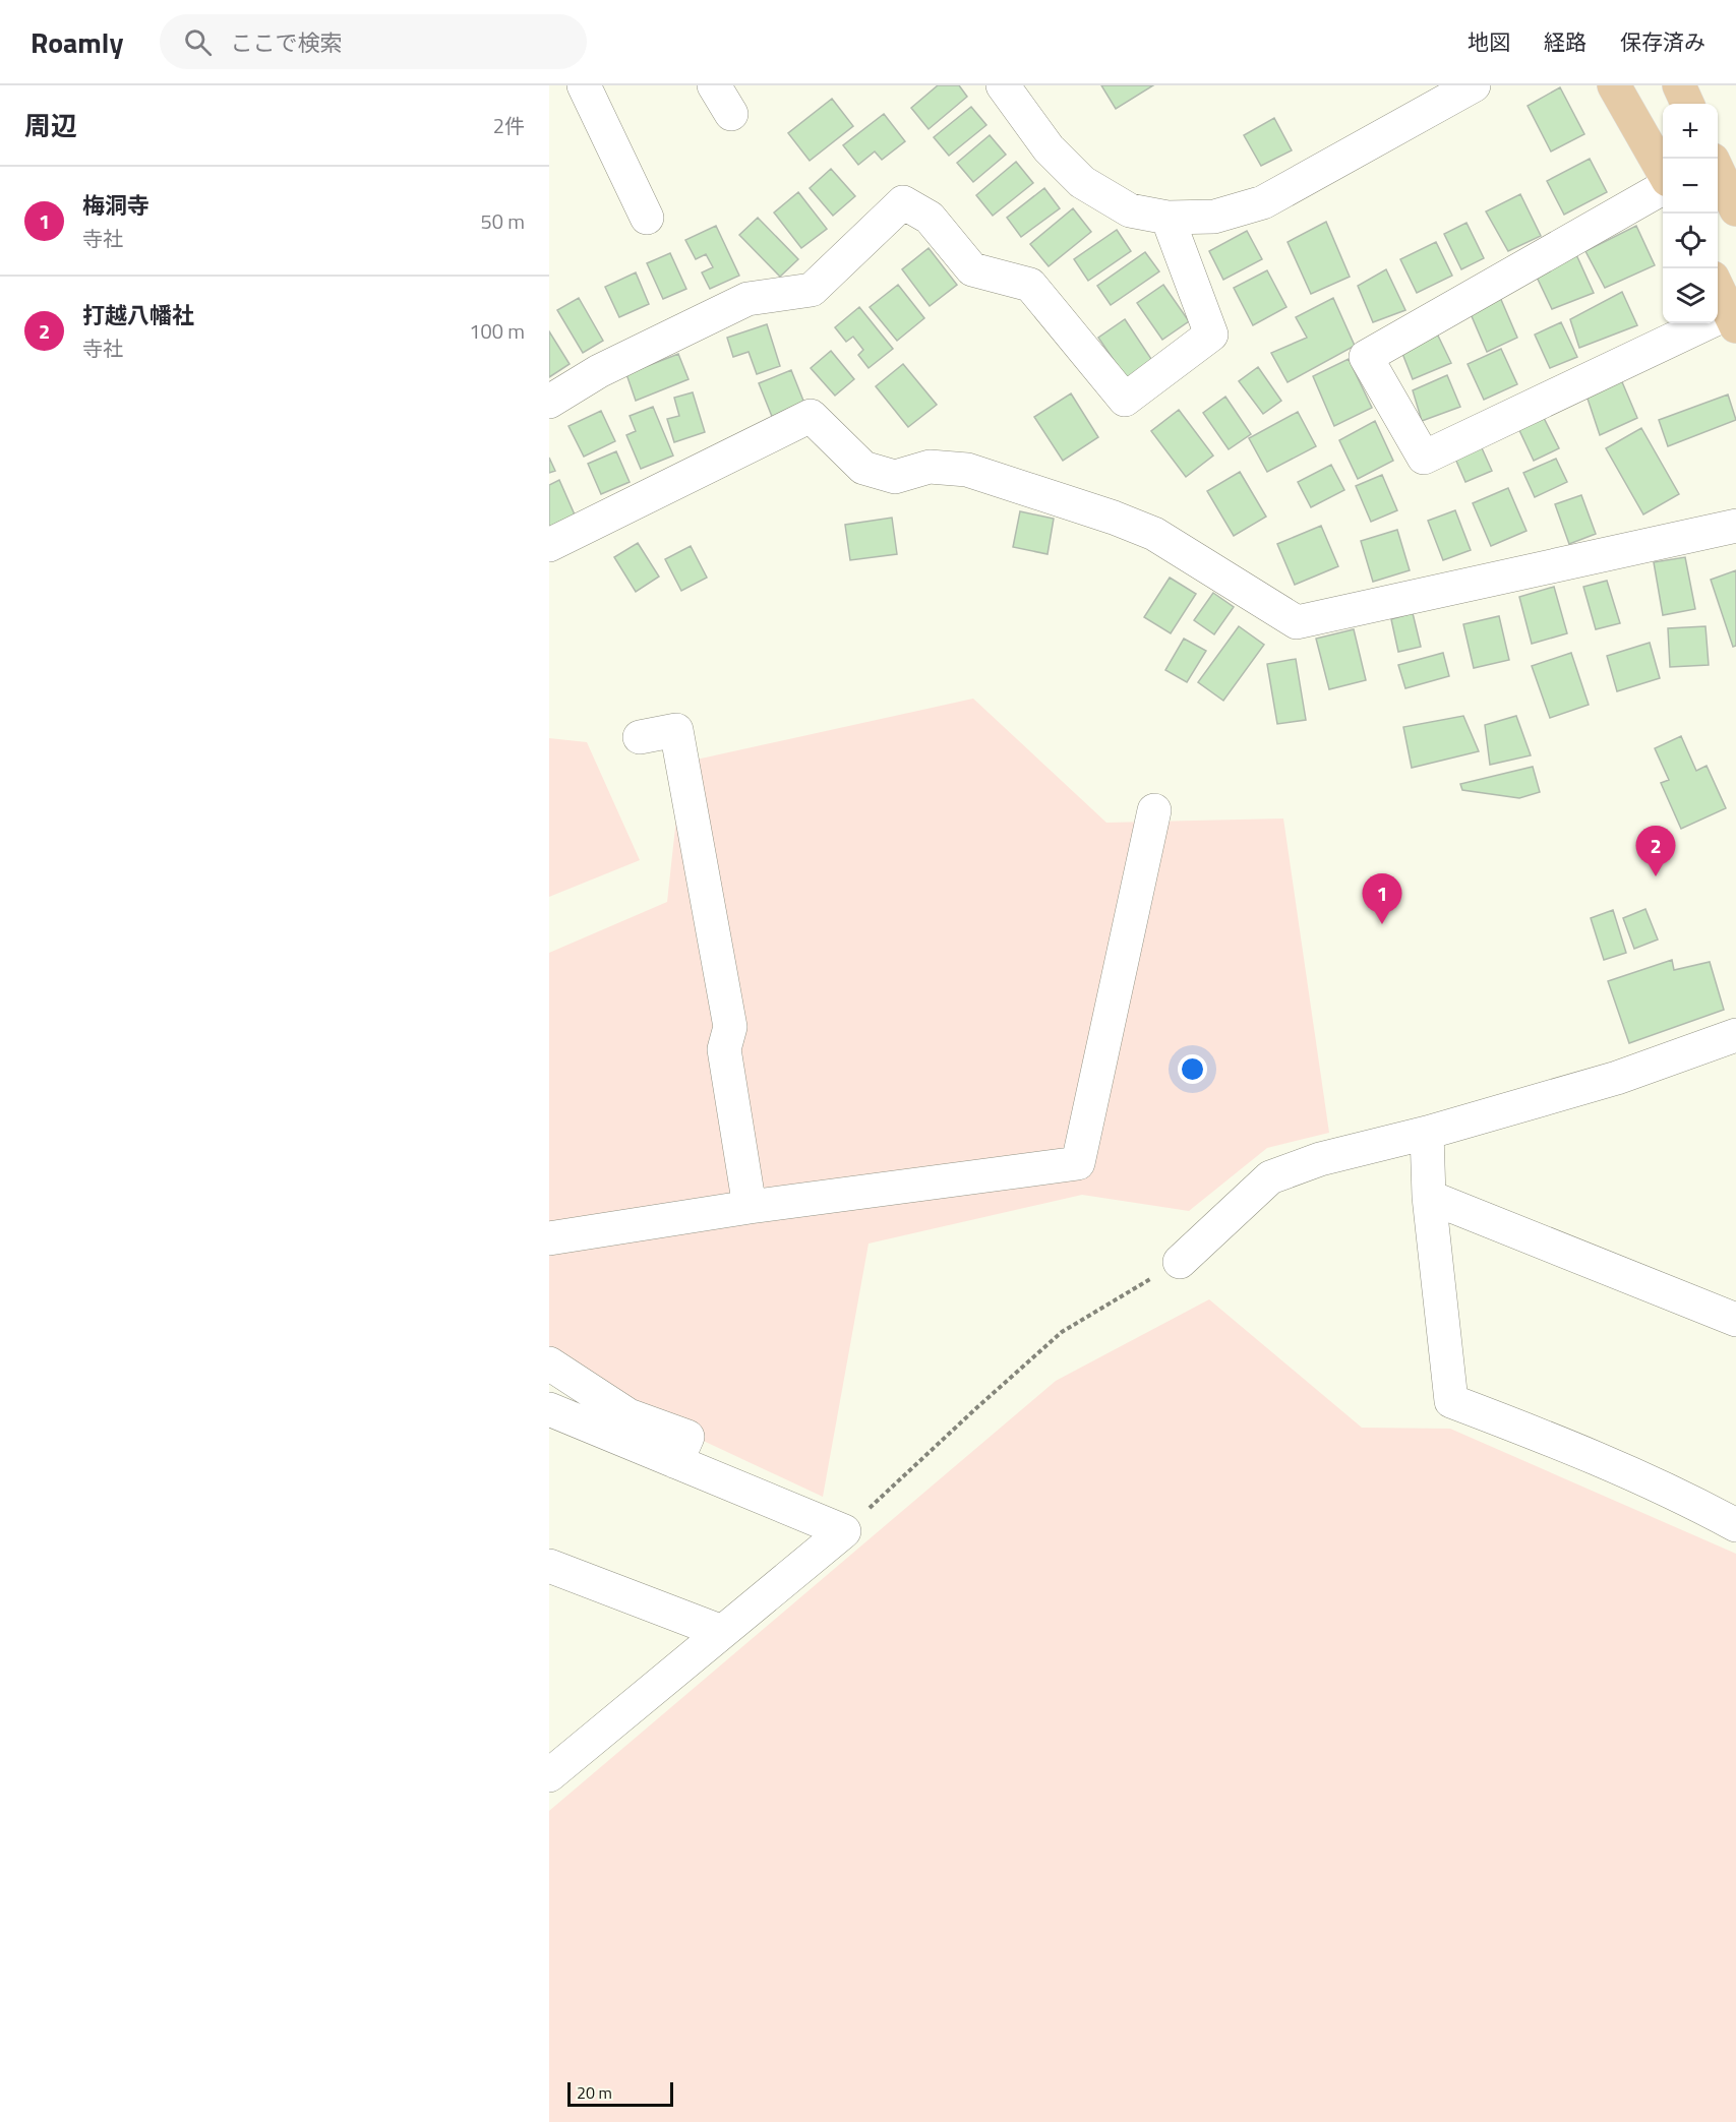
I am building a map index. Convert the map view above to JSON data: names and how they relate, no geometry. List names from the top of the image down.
{
  "scale_bar": "20 m",
  "page": {
    "header": "Roamly",
    "search": "ここで検索",
    "nav": ["地図", "経路", "保存済み"],
    "heading": ["周辺", "2件"],
    "map_buttons": ["+", "−"],
    "list": [
      {
        "mark": "1",
        "name": "梅洞寺",
        "note": "寺社",
        "value": "50 m"
      },
      {
        "mark": "2",
        "name": "打越八幡社",
        "note": "寺社",
        "value": "100 m"
      }
    ],
    "pins": ["2", "1"],
    "scale": "20 m"
  }
}
